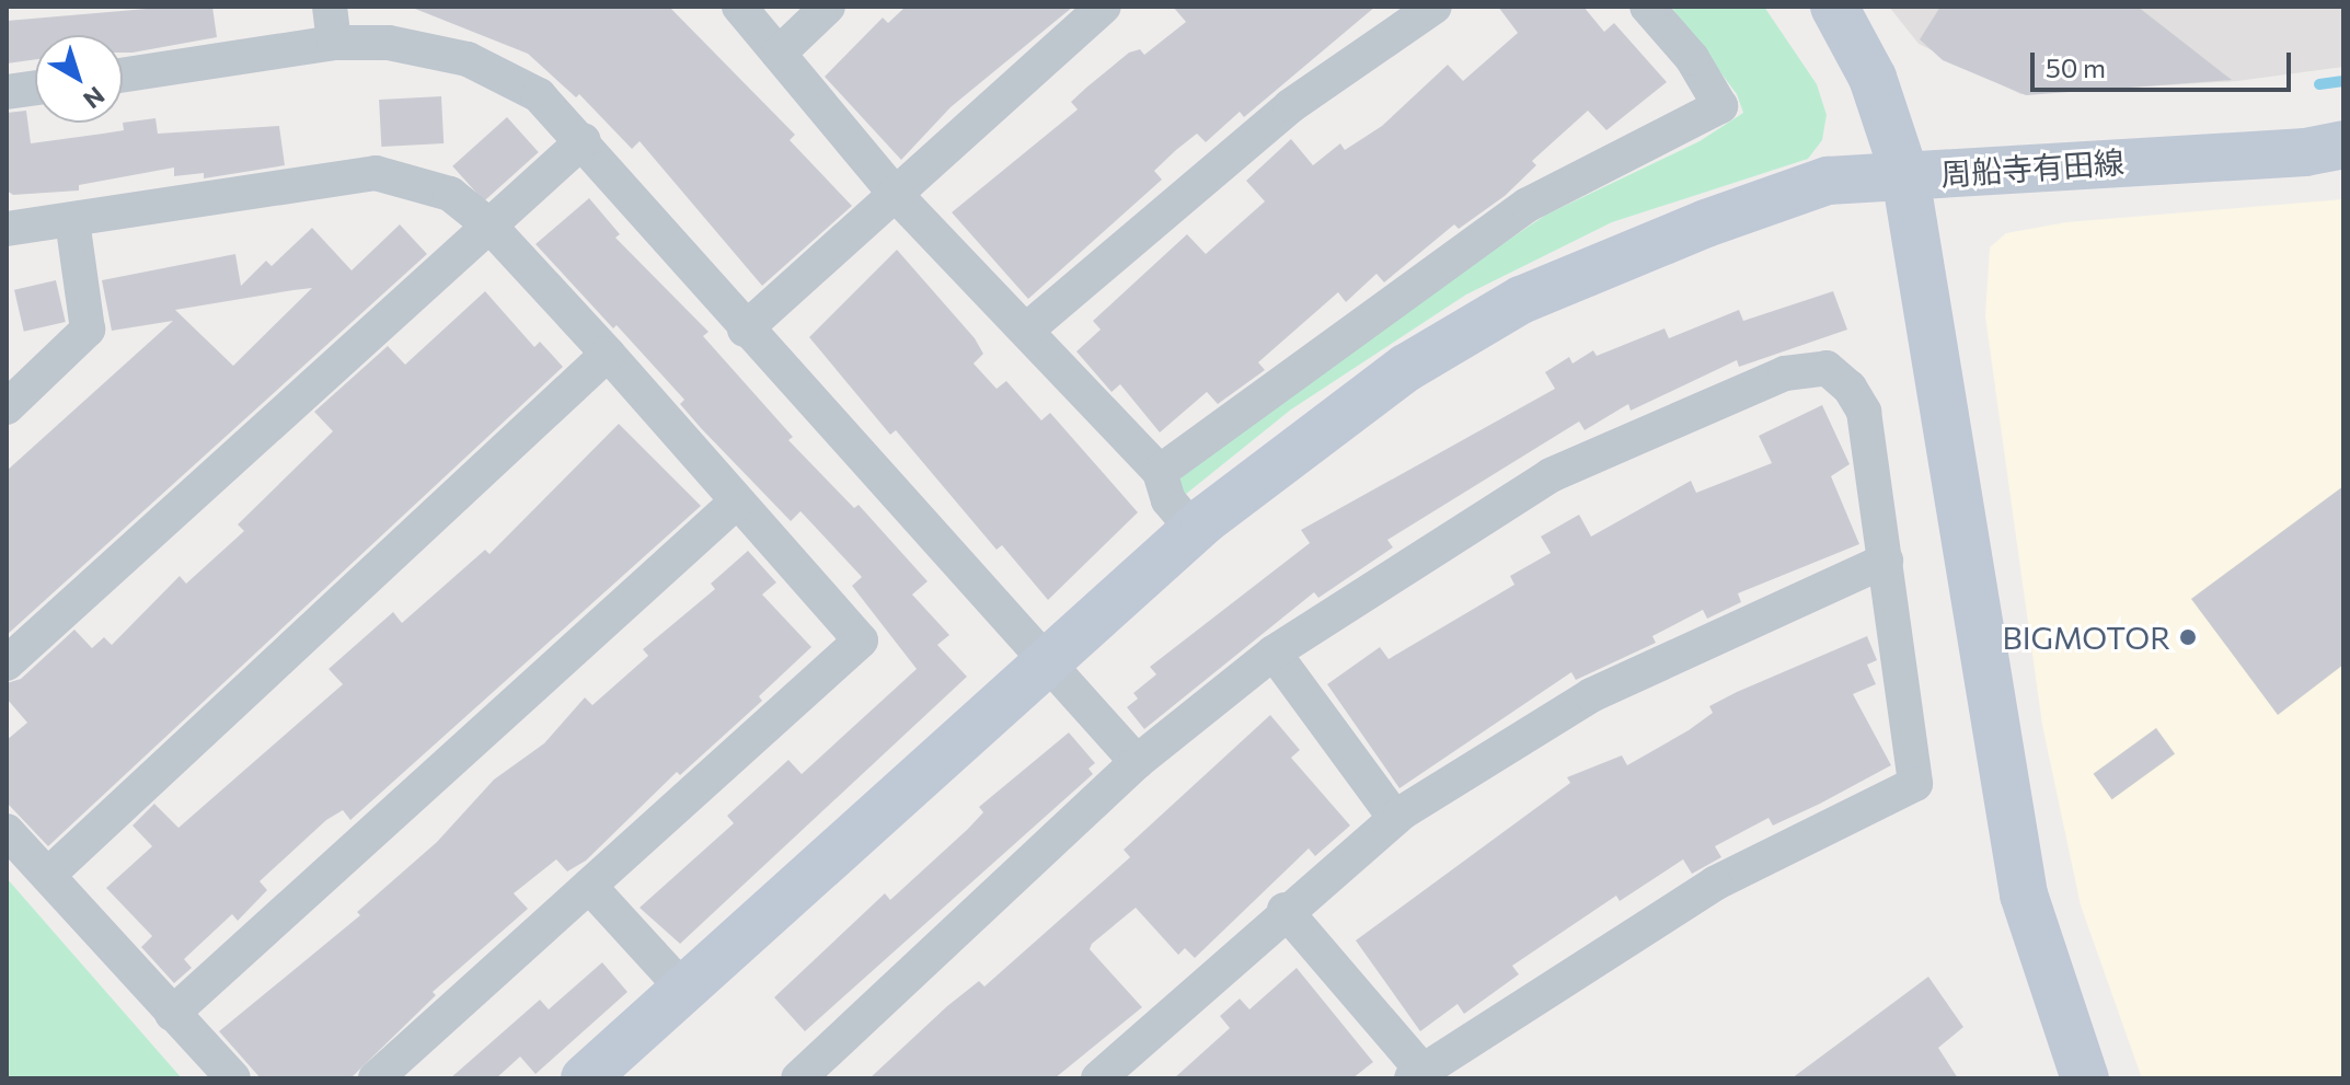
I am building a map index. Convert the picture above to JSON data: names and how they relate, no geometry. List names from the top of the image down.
{
  "streets": {
    "street": ["周船寺有田線"]
  },
  "places": ["BIGMOTOR"],
  "scale_bar": "50 m",
  "north": "bottom right"
}
